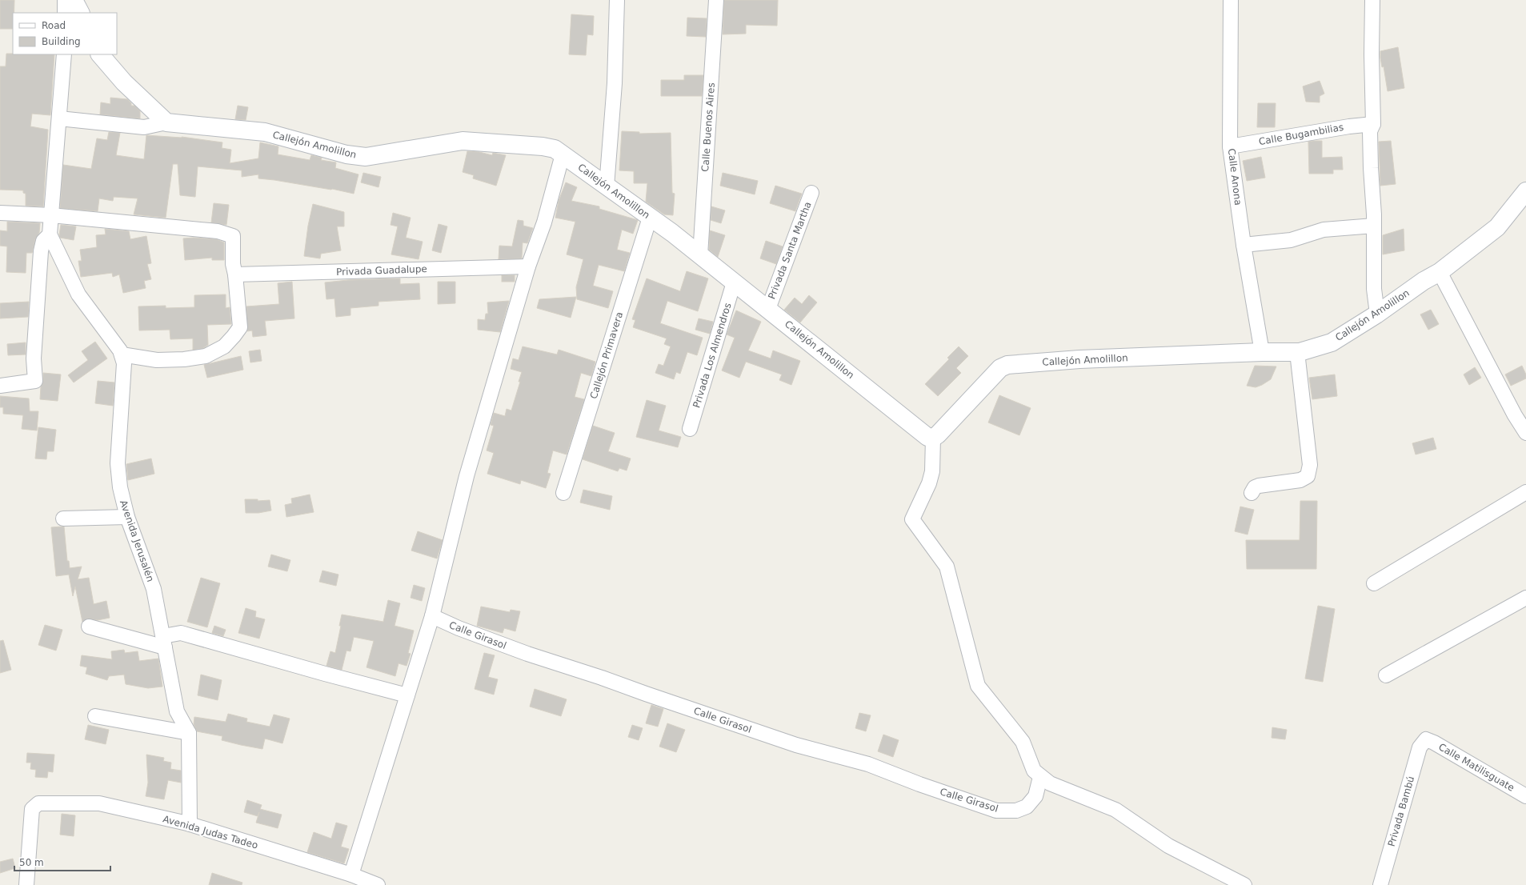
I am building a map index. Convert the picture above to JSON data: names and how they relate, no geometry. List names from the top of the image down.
{
  "streets": {
    "street": [
      "Calle Buenos Aires",
      "Calle Bugambilias",
      "Callejón Amolillon",
      "Calle Anona",
      "Privada Santa Martha",
      "Privada Guadalupe",
      "Callejón Primavera",
      "Privada Los Almendros",
      "Avenida Jerusalén",
      "Calle Girasol",
      "Calle Matilisguate",
      "Privada Bambú",
      "Avenida Judas Tadeo"
    ]
  },
  "crossings": [
    ["Calle Buenos Aires", "Callejón Amolillon"],
    ["Calle Bugambilias", "Calle Anona"],
    ["Callejón Amolillon", "Calle Anona"],
    ["Callejón Amolillon", "Privada Santa Martha"],
    ["Callejón Amolillon", "Callejón Primavera"],
    ["Callejón Amolillon", "Privada Los Almendros"],
    ["Avenida Jerusalén", "Avenida Judas Tadeo"],
    ["Calle Matilisguate", "Privada Bambú"]
  ],
  "legend": ["Road", "Building"],
  "scale_bar": "50 m"
}
